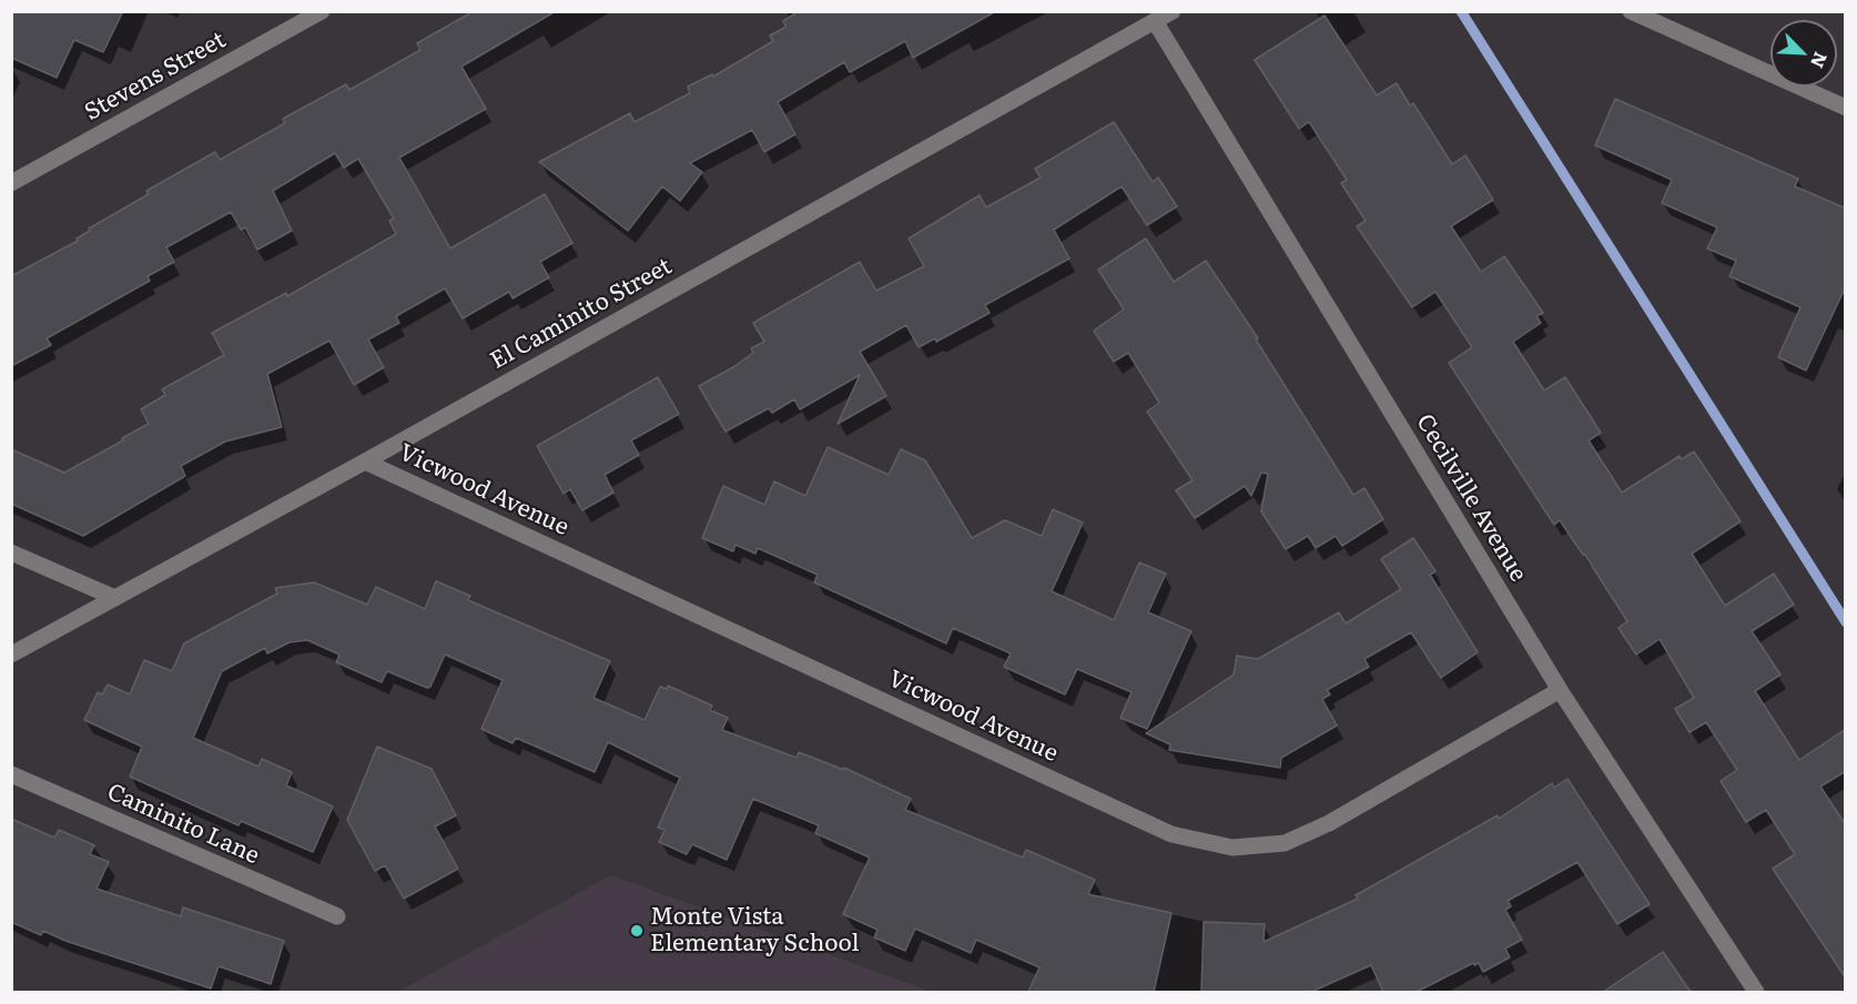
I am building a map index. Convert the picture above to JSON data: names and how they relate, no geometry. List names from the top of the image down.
{
  "streets": {
    "street": [
      "Stevens Street",
      "El Caminito Street",
      "Vicwood Avenue",
      "Cecilville Avenue",
      "Caminito Lane"
    ]
  },
  "crossings": [
    ["El Caminito Street", "Vicwood Avenue"],
    ["El Caminito Street", "Cecilville Avenue"],
    ["Vicwood Avenue", "Cecilville Avenue"]
  ],
  "places": ["Monte Vista Elementary School"],
  "north": "bottom right"
}
